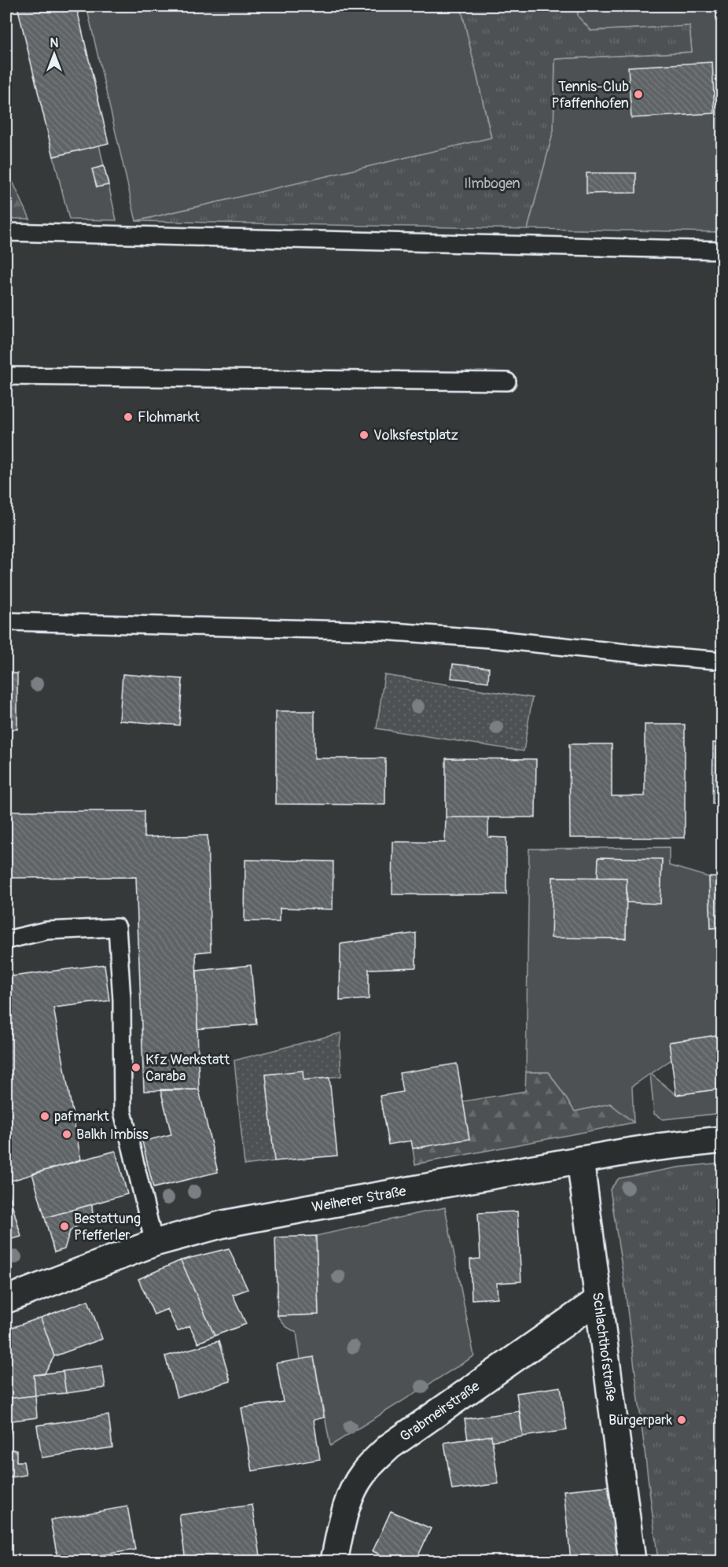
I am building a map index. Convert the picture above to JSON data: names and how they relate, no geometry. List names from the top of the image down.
{
  "streets": {
    "street": ["Weiherer Straße", "Schlachthofstraße", "Grabmeirstraße"]
  },
  "crossings": [
    ["Weiherer Straße", "Schlachthofstraße"],
    ["Schlachthofstraße", "Grabmeirstraße"]
  ],
  "parks": ["Ilmbogen"],
  "places": [
    "Tennis-Club Pfaffenhofen",
    "Flohmarkt",
    "Volksfestplatz",
    "Kfz Werkstatt Caraba",
    "pafmarkt",
    "Balkh Imbiss",
    "Bestattung Pfefferler",
    "Bürgerpark"
  ],
  "north": "top"
}
